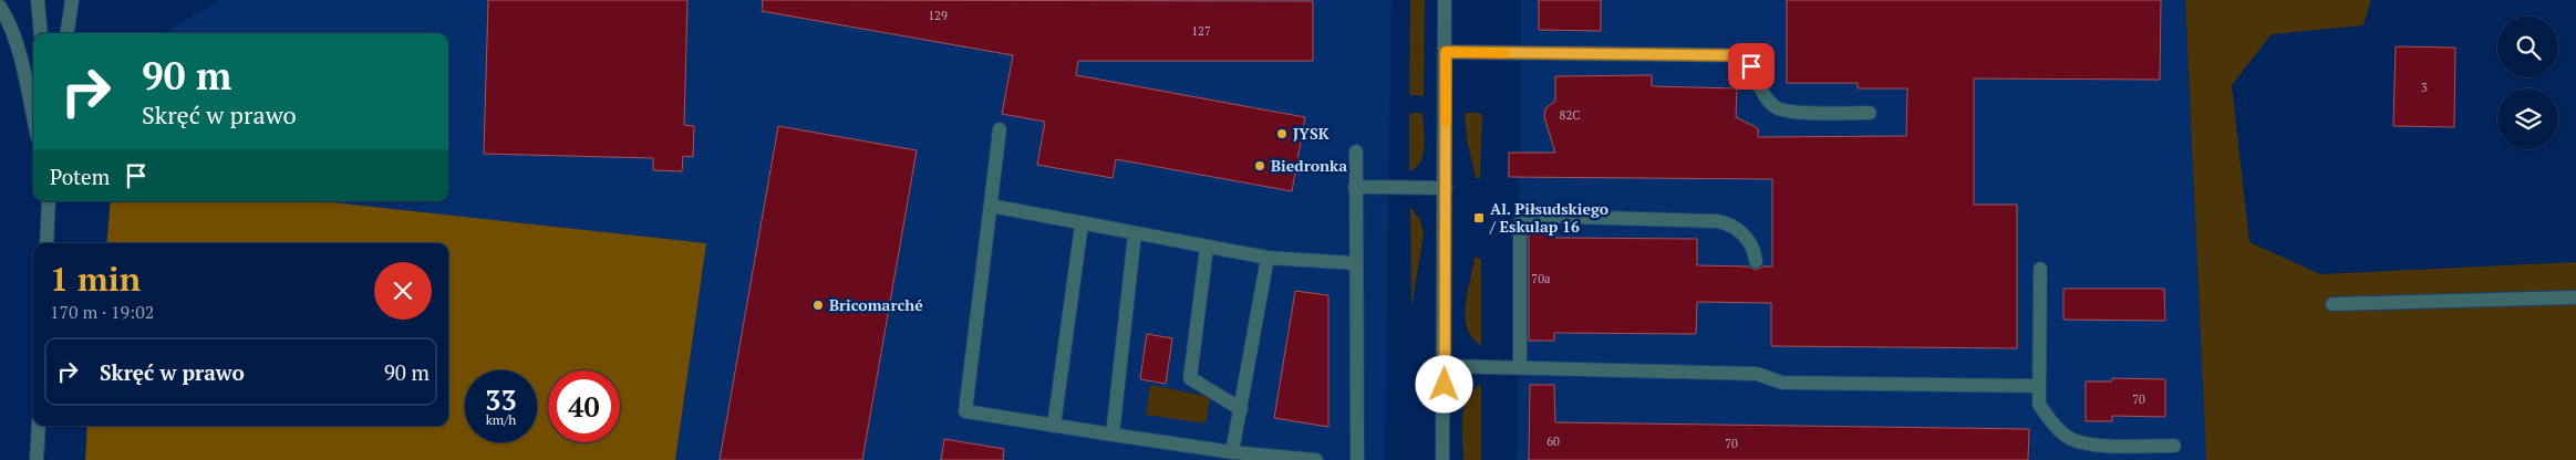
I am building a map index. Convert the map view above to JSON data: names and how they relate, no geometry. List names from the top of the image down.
{
  "places": {
    "other": ["JYSK", "Biedronka", "Bricomarché"],
    "transit": ["Al. Piłsudskiego / Eskulap 16"]
  },
  "house_numbers": [
    "129",
    "127",
    "3",
    "82C",
    "70a",
    "70",
    "60",
    "70"
  ],
  "page": {
    "turn": ["90 m", "Skręć w prawo"],
    "then": "Potem",
    "heading": ["1 min", "170 m · 19:02"],
    "list": [
      {
        "name": "Skręć w prawo",
        "value": "90 m"
      }
    ],
    "speed": "33 km/h",
    "limit": "40"
  }
}
